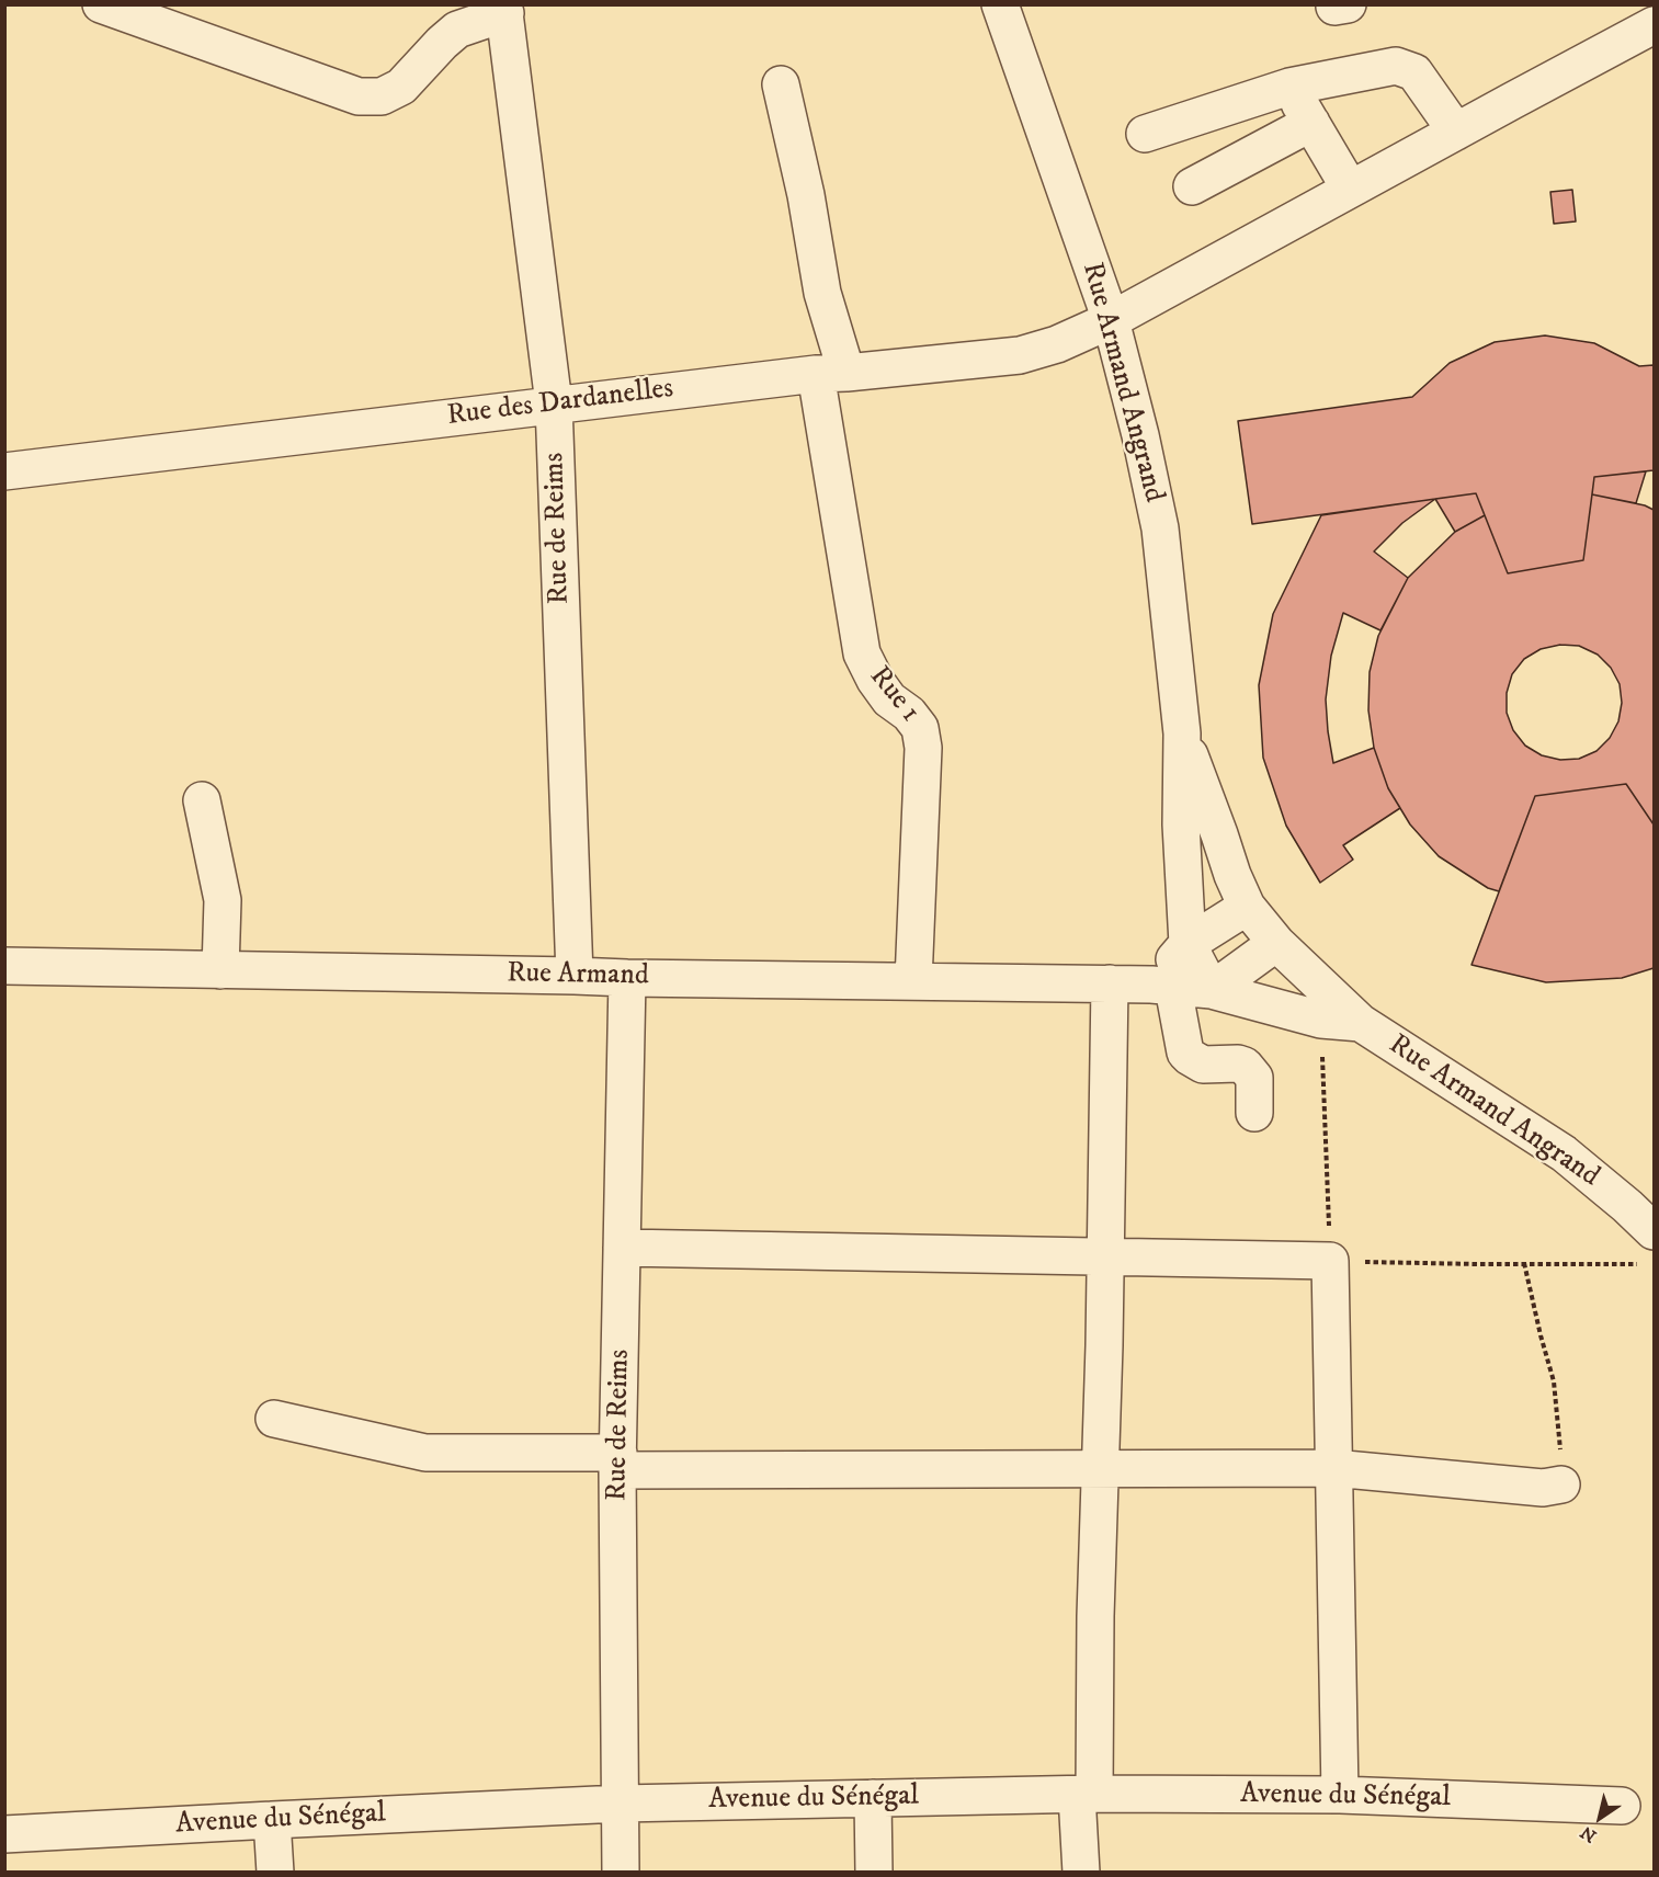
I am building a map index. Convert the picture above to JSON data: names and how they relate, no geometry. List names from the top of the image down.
{
  "streets": {
    "street": [
      "Rue Armand Angrand",
      "Rue des Dardanelles",
      "Rue de Reims",
      "Rue 1",
      "Rue Armand",
      "Avenue du Sénégal"
    ]
  },
  "crossings": [
    ["Rue Armand Angrand", "Rue des Dardanelles"],
    ["Rue Armand Angrand", "Rue Armand"],
    ["Rue des Dardanelles", "Rue de Reims"],
    ["Rue des Dardanelles", "Rue 1"],
    ["Rue de Reims", "Rue Armand"],
    ["Rue de Reims", "Avenue du Sénégal"],
    ["Rue 1", "Rue Armand"]
  ],
  "north": "bottom left"
}
